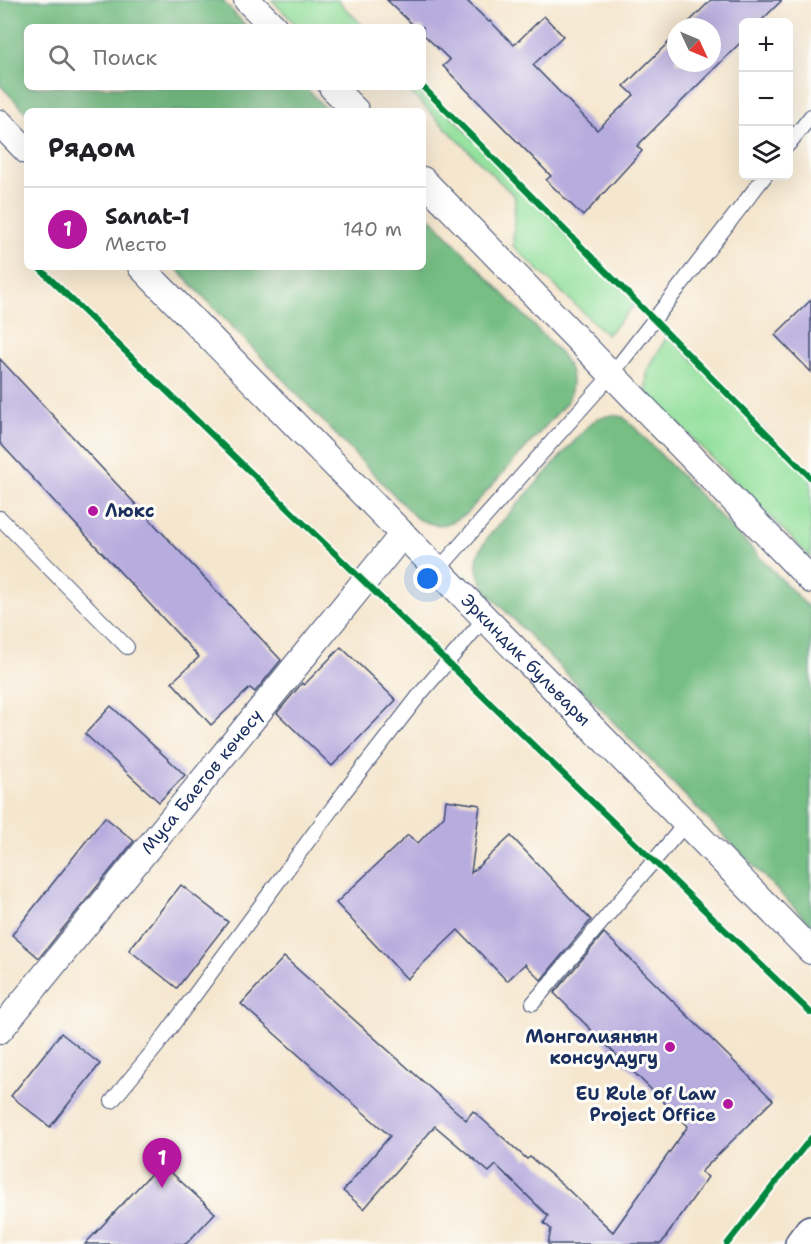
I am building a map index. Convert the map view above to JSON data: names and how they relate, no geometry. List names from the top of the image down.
{
  "streets": {
    "street": ["Эркиндик бульвары", "Муса Баетов көчөсү"]
  },
  "crossings": [
    ["Эркиндик бульвары", "Муса Баетов көчөсү"]
  ],
  "places": ["Люкс", "Монголиянын консулдугу", "EU Rule of Law Project Office"],
  "north": "bottom right",
  "page": {
    "map_buttons": ["+", "−"],
    "search": "Поиск",
    "heading": "Рядом",
    "list": [
      {
        "mark": "1",
        "name": "Sanat-1",
        "note": "Место",
        "value": "140 m"
      }
    ],
    "pins": "1"
  }
}
